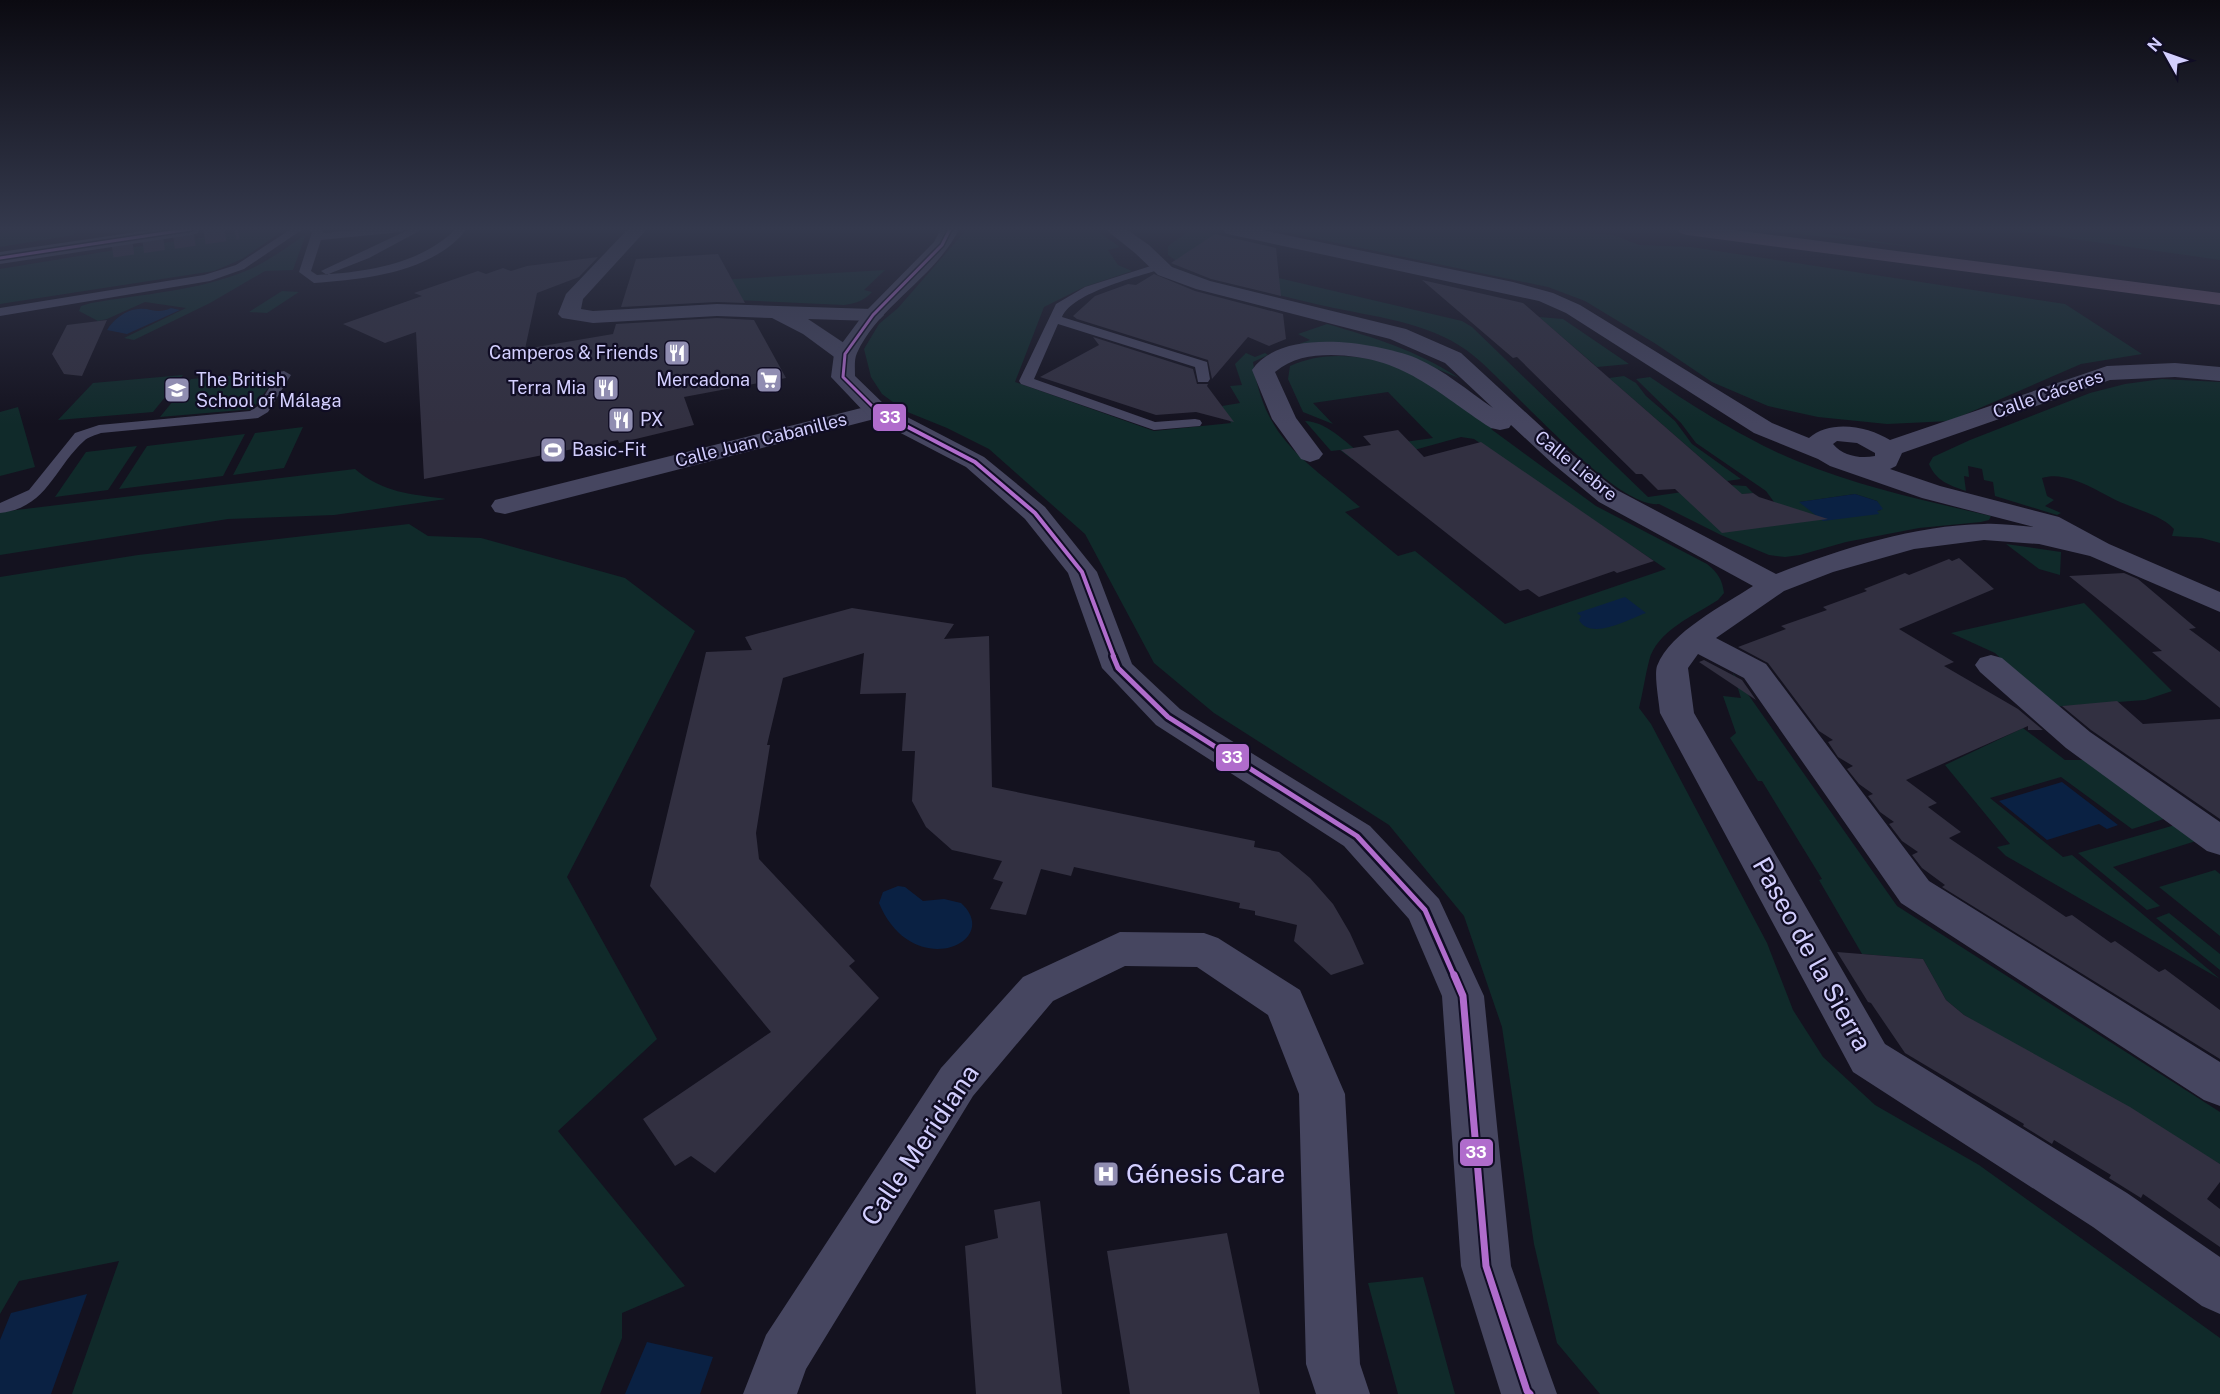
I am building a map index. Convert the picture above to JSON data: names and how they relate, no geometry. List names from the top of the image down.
{
  "streets": {
    "street": [
      "Calle Cáceres",
      "Calle Juan Cabanilles",
      "Calle Liebre",
      "Paseo de la Sierra",
      "Calle Meridiana"
    ]
  },
  "crossings": [
    ["Calle Liebre", "Paseo de la Sierra"]
  ],
  "places": {
    "restaurant": ["Camperos & Friends", "Terra Mia", "PX"],
    "supermarket": ["Mercadona"],
    "school or university": ["The British School of Málaga"],
    "sports": ["Basic-Fit"],
    "hospital": ["Génesis Care"]
  },
  "lines": ["transit line 33"],
  "north": "top left"
}
